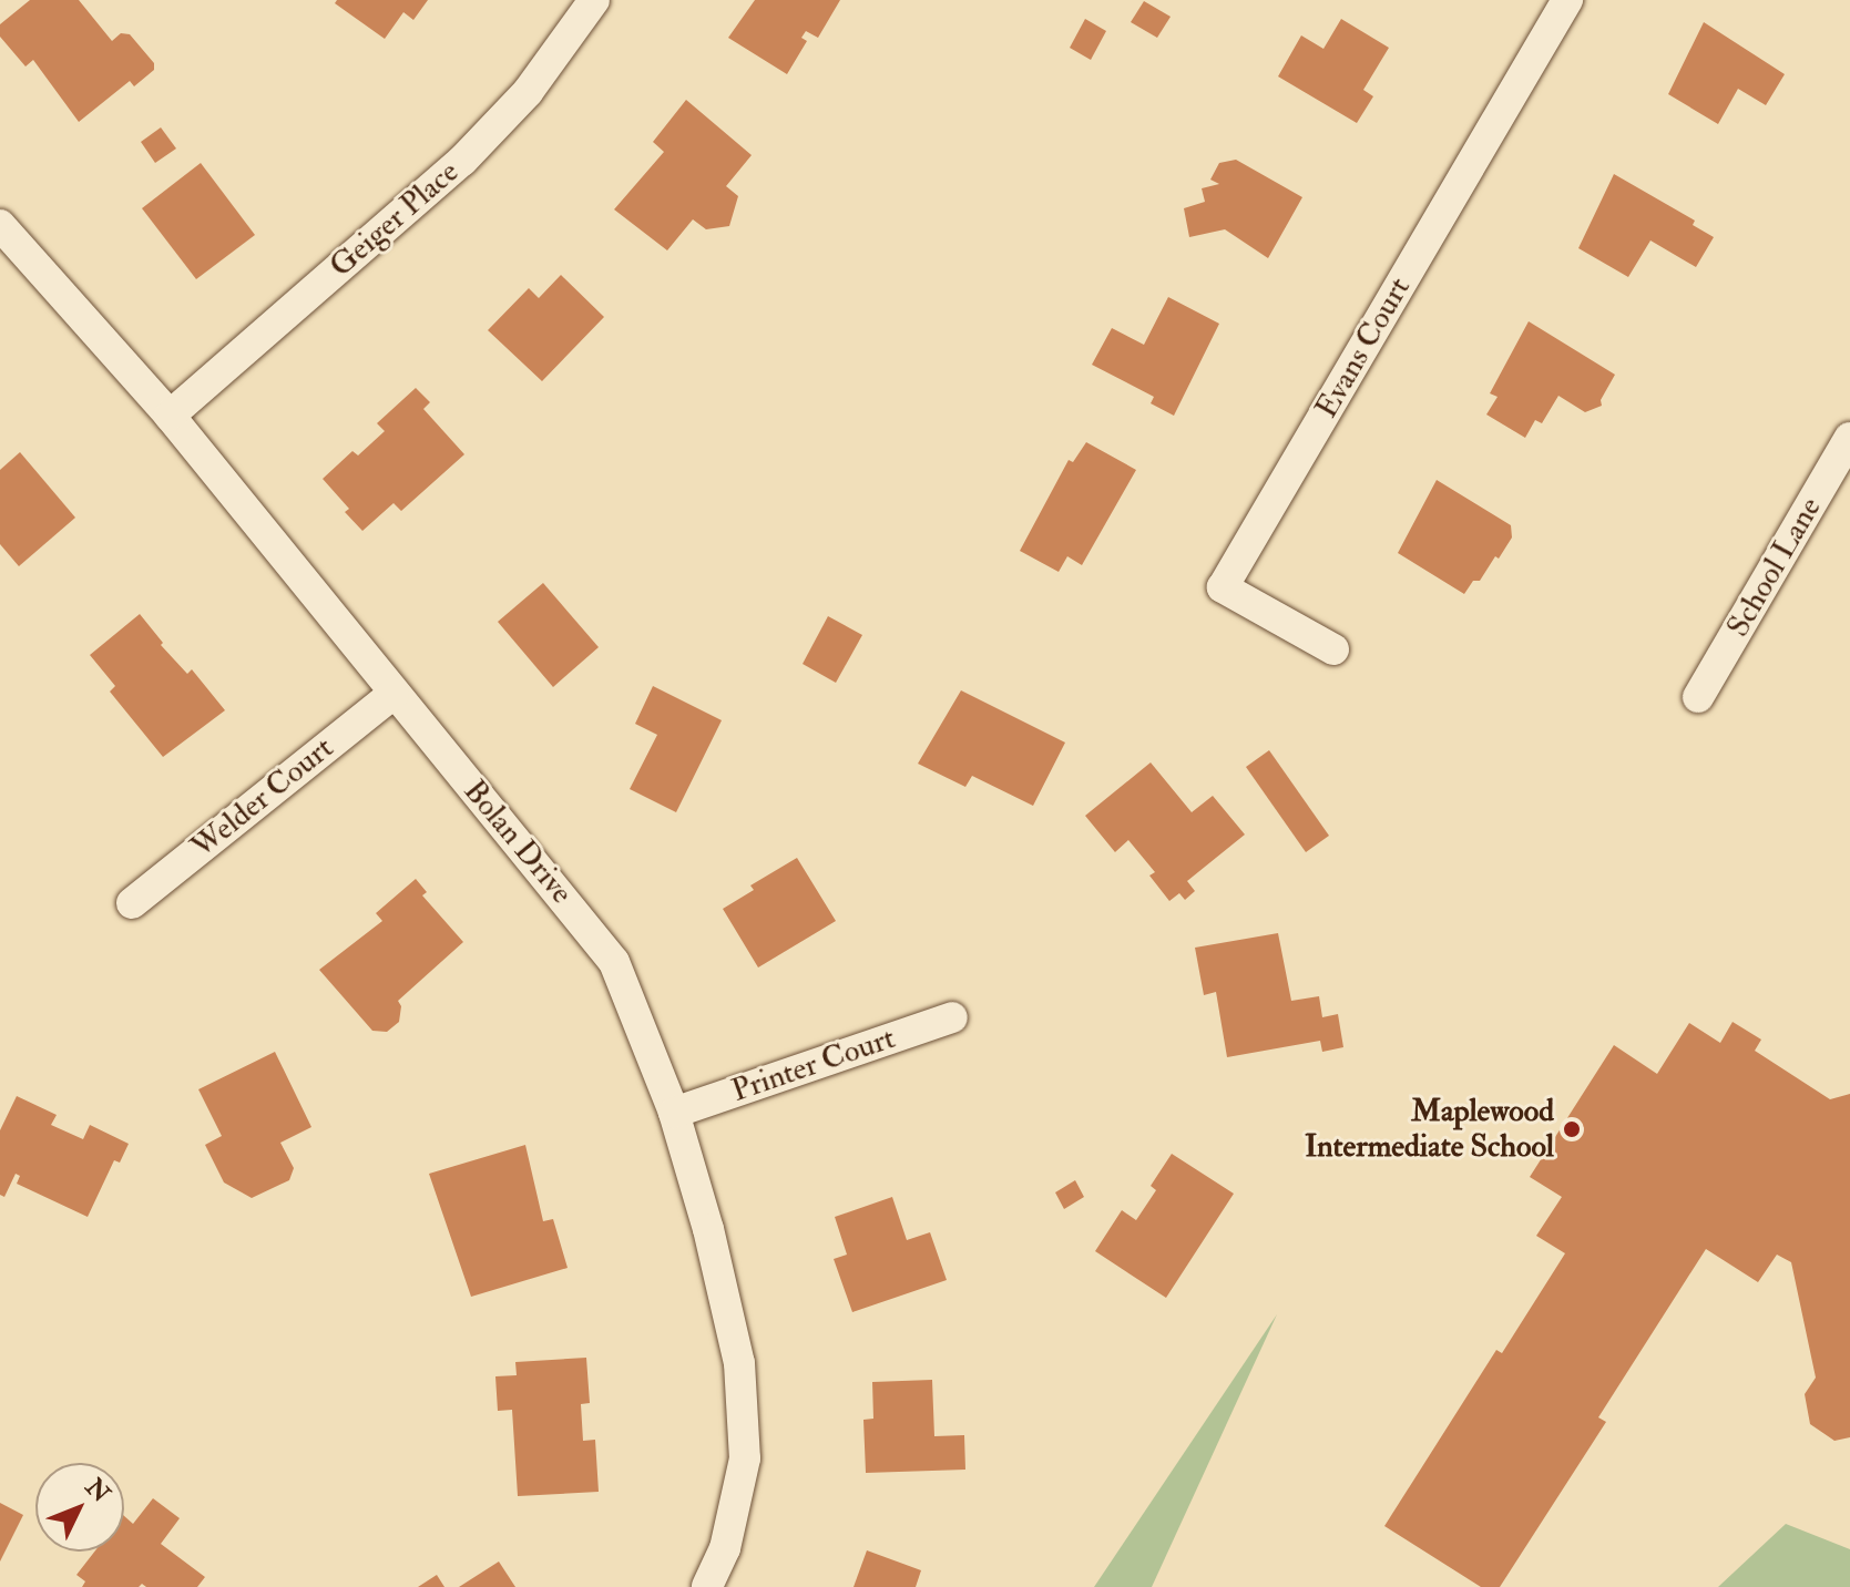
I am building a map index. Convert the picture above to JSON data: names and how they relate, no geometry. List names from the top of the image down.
{
  "streets": {
    "street": [
      "Geiger Place",
      "Evans Court",
      "School Lane",
      "Welder Court",
      "Bolan Drive",
      "Printer Court"
    ]
  },
  "crossings": [
    ["Geiger Place", "Bolan Drive"],
    ["Welder Court", "Bolan Drive"],
    ["Bolan Drive", "Printer Court"]
  ],
  "places": ["Maplewood Intermediate School"],
  "north": "top right"
}
